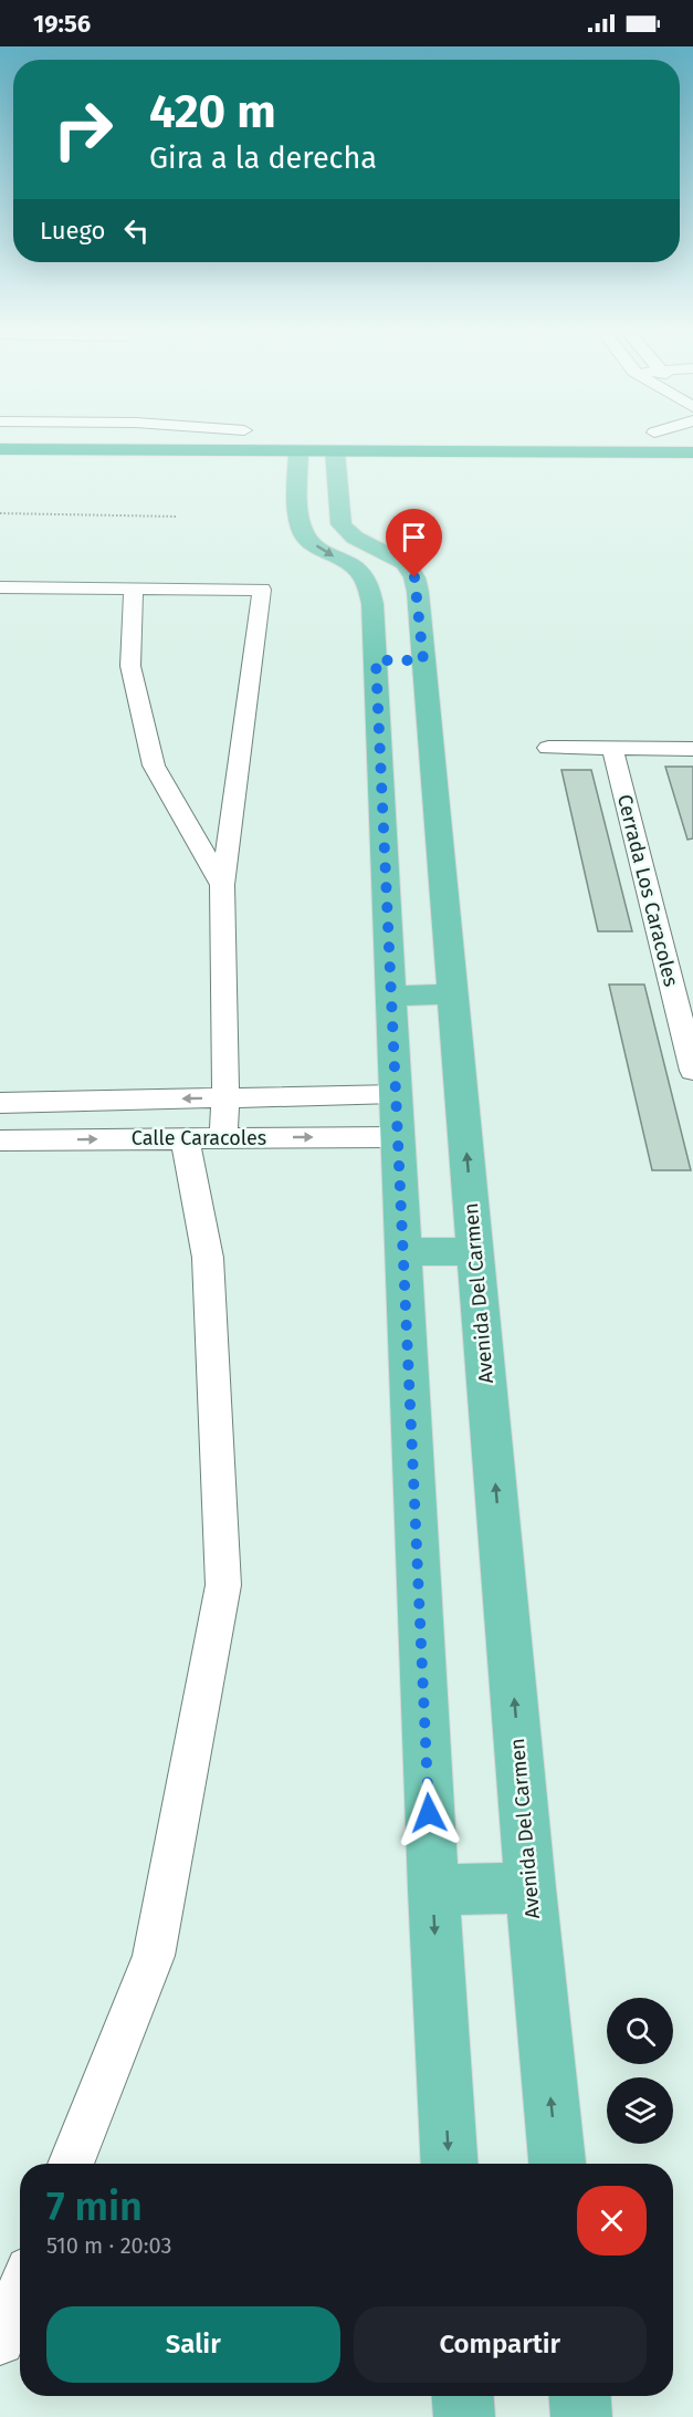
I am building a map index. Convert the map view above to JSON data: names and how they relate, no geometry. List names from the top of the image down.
{
  "streets": {
    "main road": ["Avenida Del Carmen"],
    "street": ["Cerrada Los Caracoles", "Calle Caracoles"]
  },
  "page": {
    "status": "19:56",
    "turn": ["420 m", "Gira a la derecha"],
    "then": "Luego",
    "heading": ["7 min", "510 m · 20:03"],
    "buttons": ["Salir", "Compartir"]
  }
}
